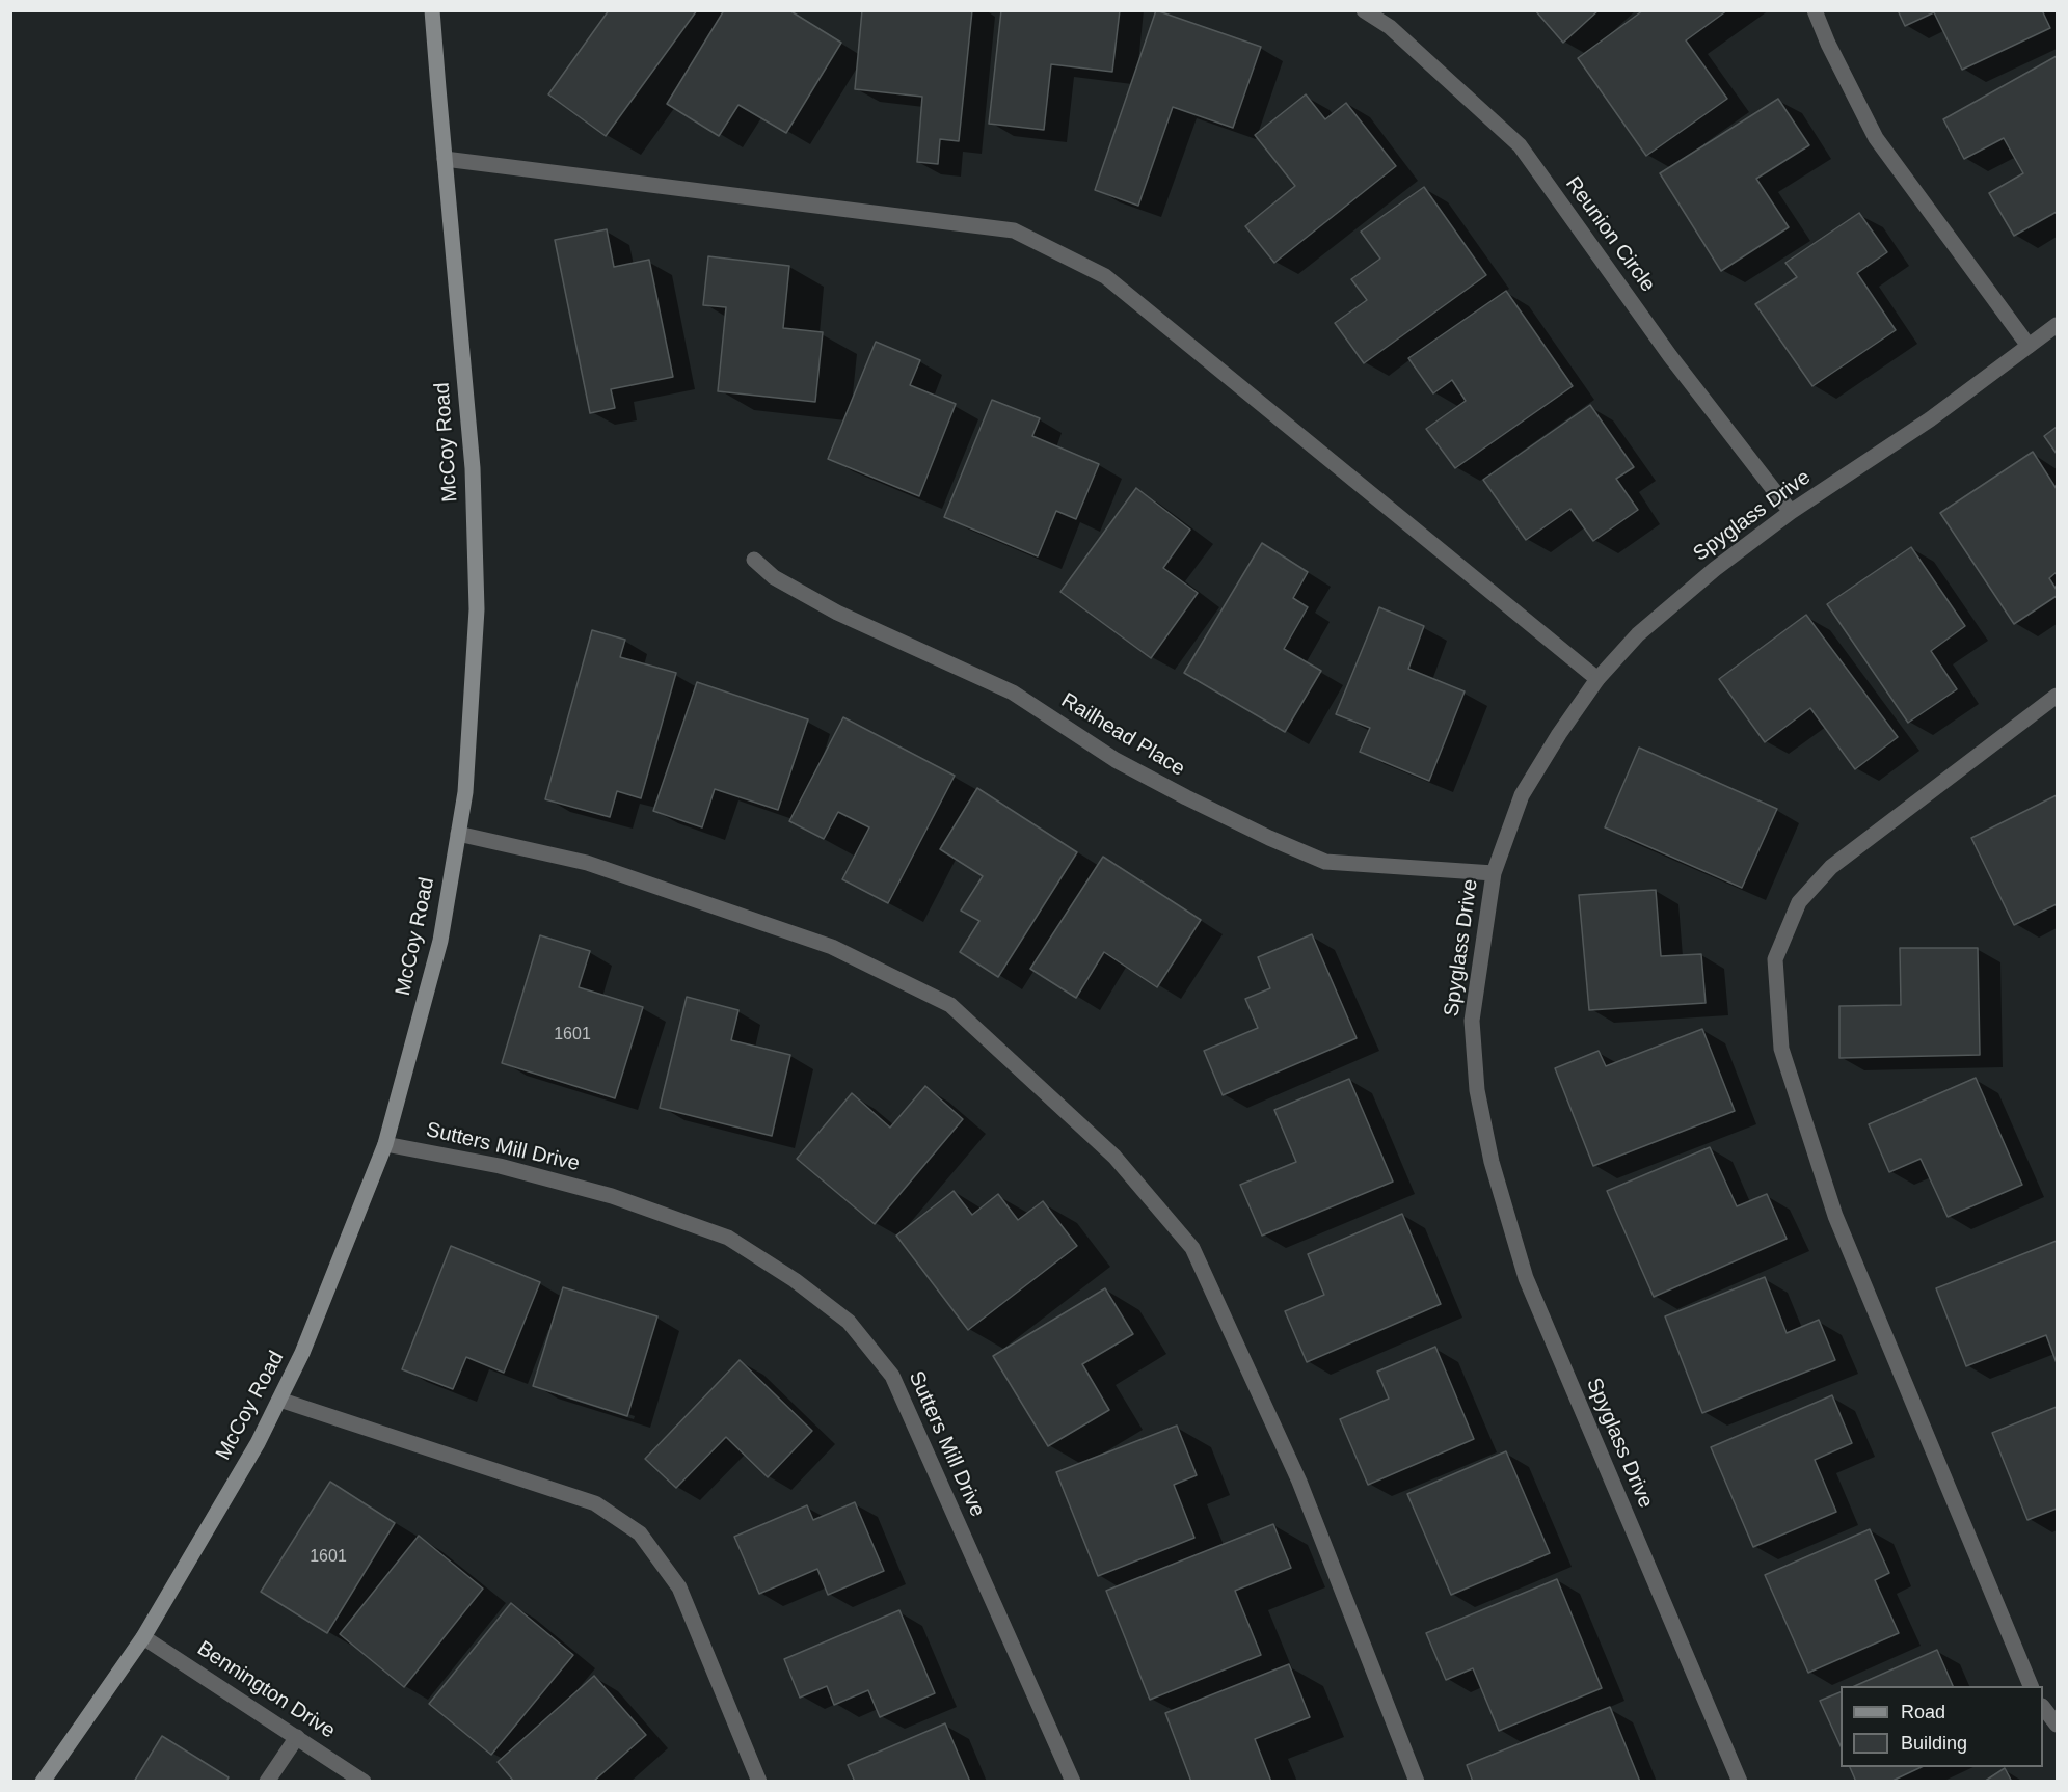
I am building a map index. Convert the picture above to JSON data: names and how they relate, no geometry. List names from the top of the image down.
{
  "streets": {
    "street": [
      "Reunion Circle",
      "McCoy Road",
      "Spyglass Drive",
      "Railhead Place",
      "Sutters Mill Drive",
      "Bennington Drive"
    ]
  },
  "crossings": [
    ["Reunion Circle", "Spyglass Drive"],
    ["McCoy Road", "Sutters Mill Drive"],
    ["McCoy Road", "Bennington Drive"],
    ["Spyglass Drive", "Railhead Place"]
  ],
  "house_numbers": ["1601", "1601"],
  "legend": ["Road", "Building"]
}
